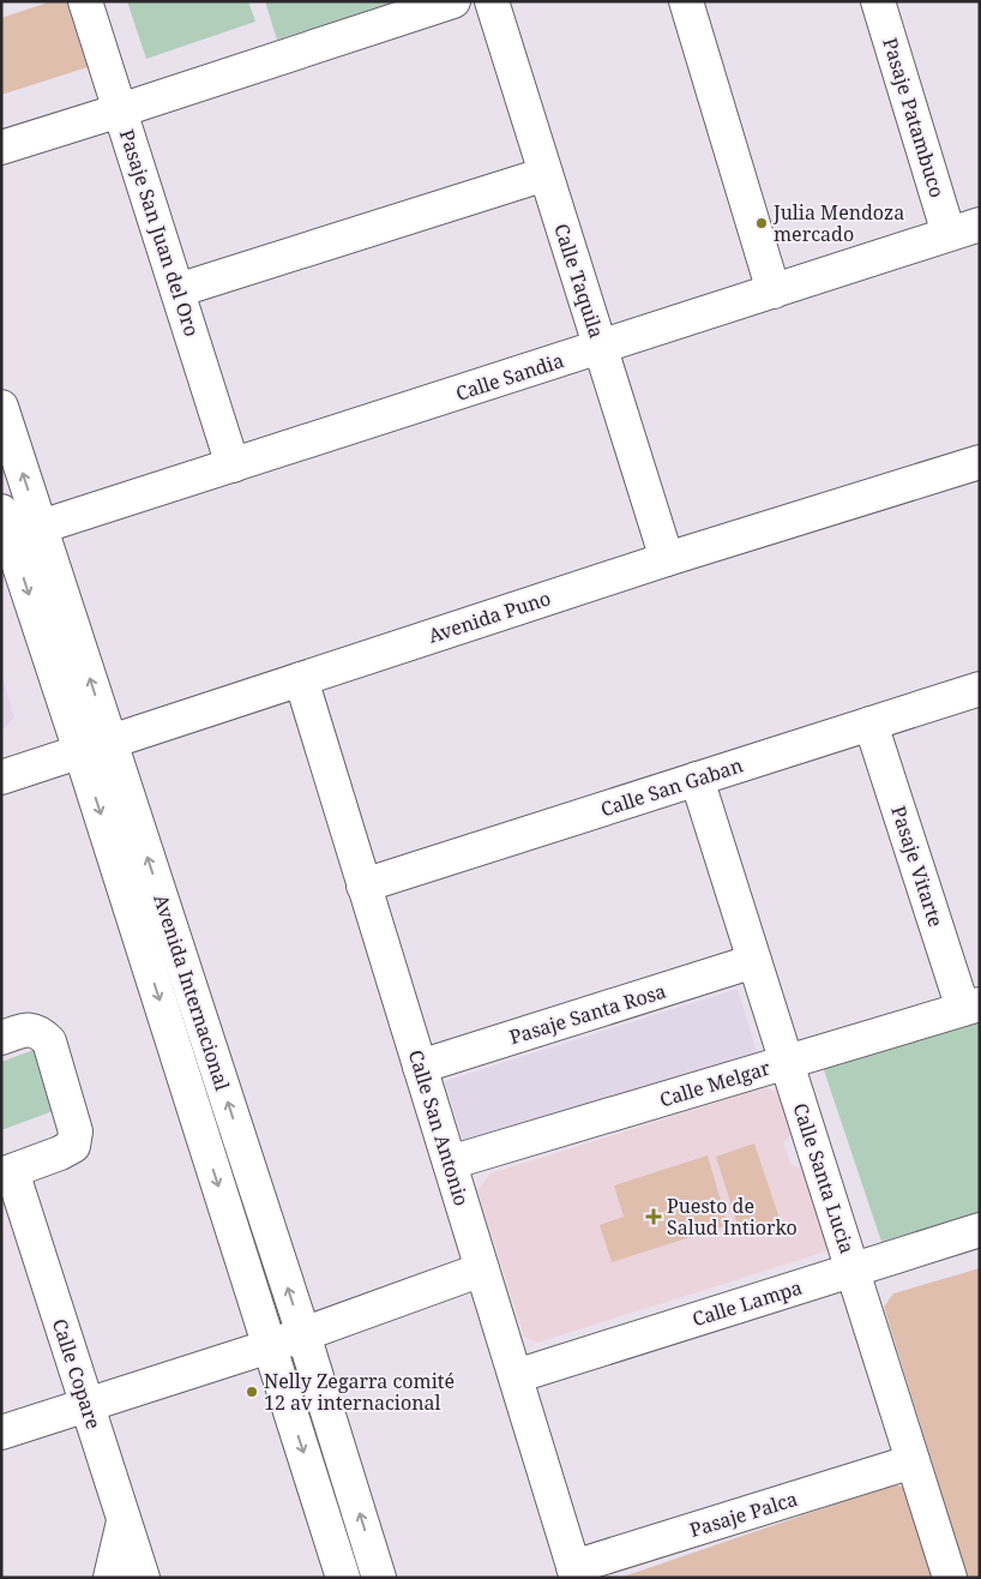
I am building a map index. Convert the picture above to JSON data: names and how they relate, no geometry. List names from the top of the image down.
{
  "streets": {
    "street": [
      "Pasaje Patambuco",
      "Pasaje San Juan del Oro",
      "Calle Taquila",
      "Calle Sandia",
      "Avenida Puno",
      "Calle San Gaban",
      "Pasaje Vitarte",
      "Avenida Internacional",
      "Pasaje Santa Rosa",
      "Calle Melgar",
      "Calle San Antonio",
      "Calle Santa Lucia",
      "Calle Lampa",
      "Calle Copare",
      "Pasaje Palca"
    ]
  },
  "crossings": [
    ["Pasaje Patambuco", "Calle Sandia"],
    ["Pasaje San Juan del Oro", "Calle Sandia"],
    ["Calle Taquila", "Calle Sandia"],
    ["Calle Taquila", "Avenida Puno"],
    ["Calle Sandia", "Avenida Internacional"],
    ["Avenida Puno", "Avenida Internacional"],
    ["Avenida Puno", "Calle San Antonio"],
    ["Calle San Gaban", "Pasaje Vitarte"],
    ["Calle San Gaban", "Calle San Antonio"],
    ["Calle San Gaban", "Calle Santa Lucia"],
    ["Pasaje Vitarte", "Calle Melgar"],
    ["Pasaje Santa Rosa", "Calle San Antonio"],
    ["Pasaje Santa Rosa", "Calle Santa Lucia"],
    ["Calle Melgar", "Calle San Antonio"],
    ["Calle Melgar", "Calle Santa Lucia"],
    ["Calle San Antonio", "Calle Lampa"],
    ["Calle San Antonio", "Pasaje Palca"],
    ["Calle Santa Lucia", "Calle Lampa"],
    ["Calle Santa Lucia", "Pasaje Palca"]
  ],
  "places": {
    "other": ["Julia Mendoza mercado", "Nelly Zegarra comité 12 av internacional"],
    "health": ["Puesto de Salud Intiorko"]
  }
}
